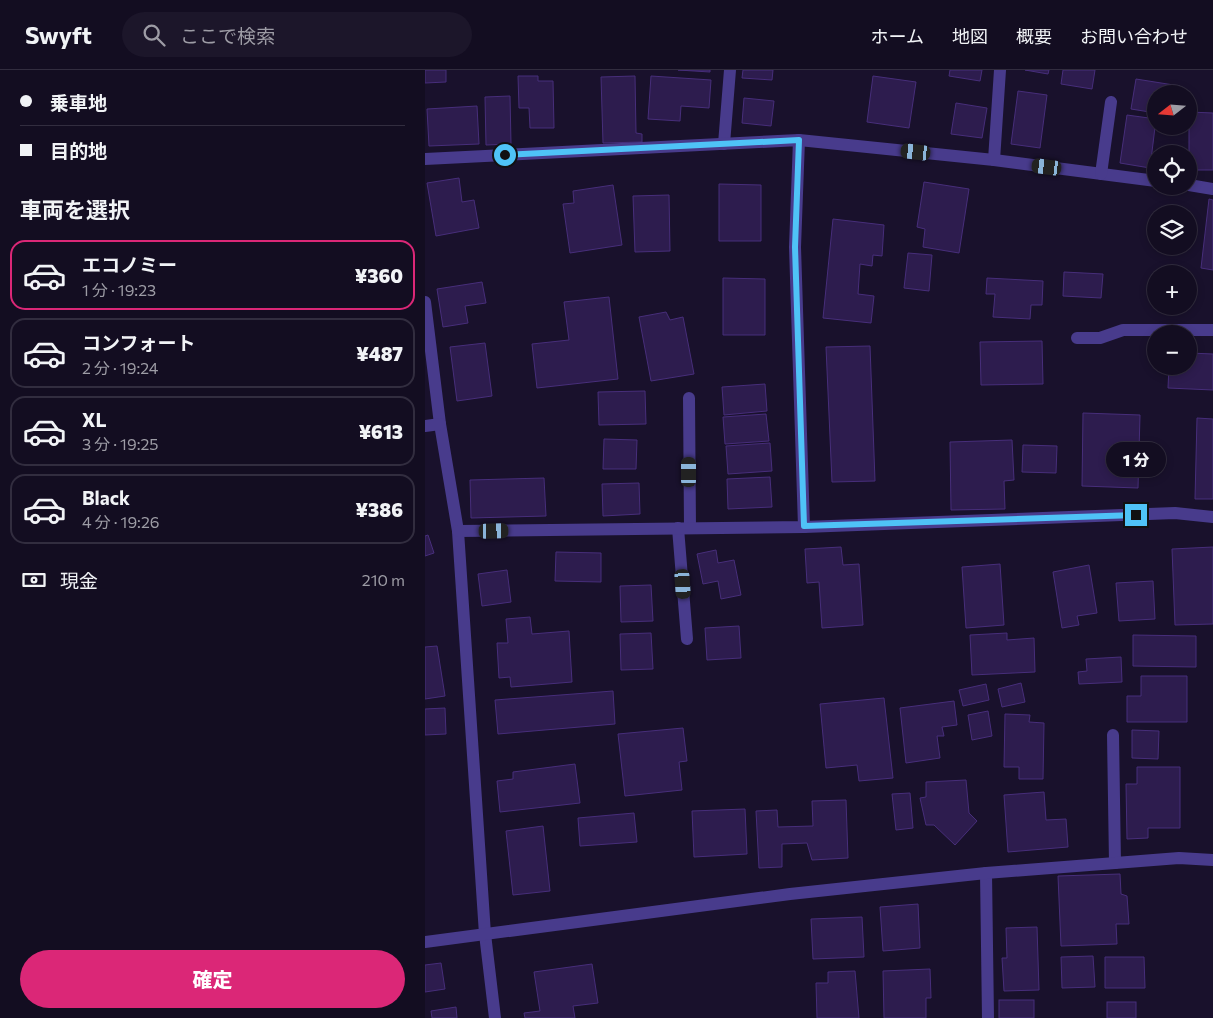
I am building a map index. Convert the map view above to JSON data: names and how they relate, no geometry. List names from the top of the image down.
{
  "north": "left",
  "page": {
    "header": "Swyft",
    "search": "ここで検索",
    "nav": [
      "ホーム",
      "地図",
      "概要",
      "お問い合わせ"
    ],
    "banner": ["乗車地", "目的地"],
    "map_buttons": ["+", "−"],
    "heading": "車両を選択",
    "list": [
      {
        "name": "エコノミー",
        "note": "1 分 · 19:23",
        "value": "¥360"
      },
      {
        "name": "コンフォート",
        "note": "2 分 · 19:24",
        "value": "¥487"
      },
      {
        "name": "XL",
        "note": "3 分 · 19:25",
        "value": "¥613"
      },
      {
        "name": "Black",
        "note": "4 分 · 19:26",
        "value": "¥386"
      }
    ],
    "bubble": "1 分",
    "pay": ["現金", "210 m"],
    "buttons": "確定"
  }
}
